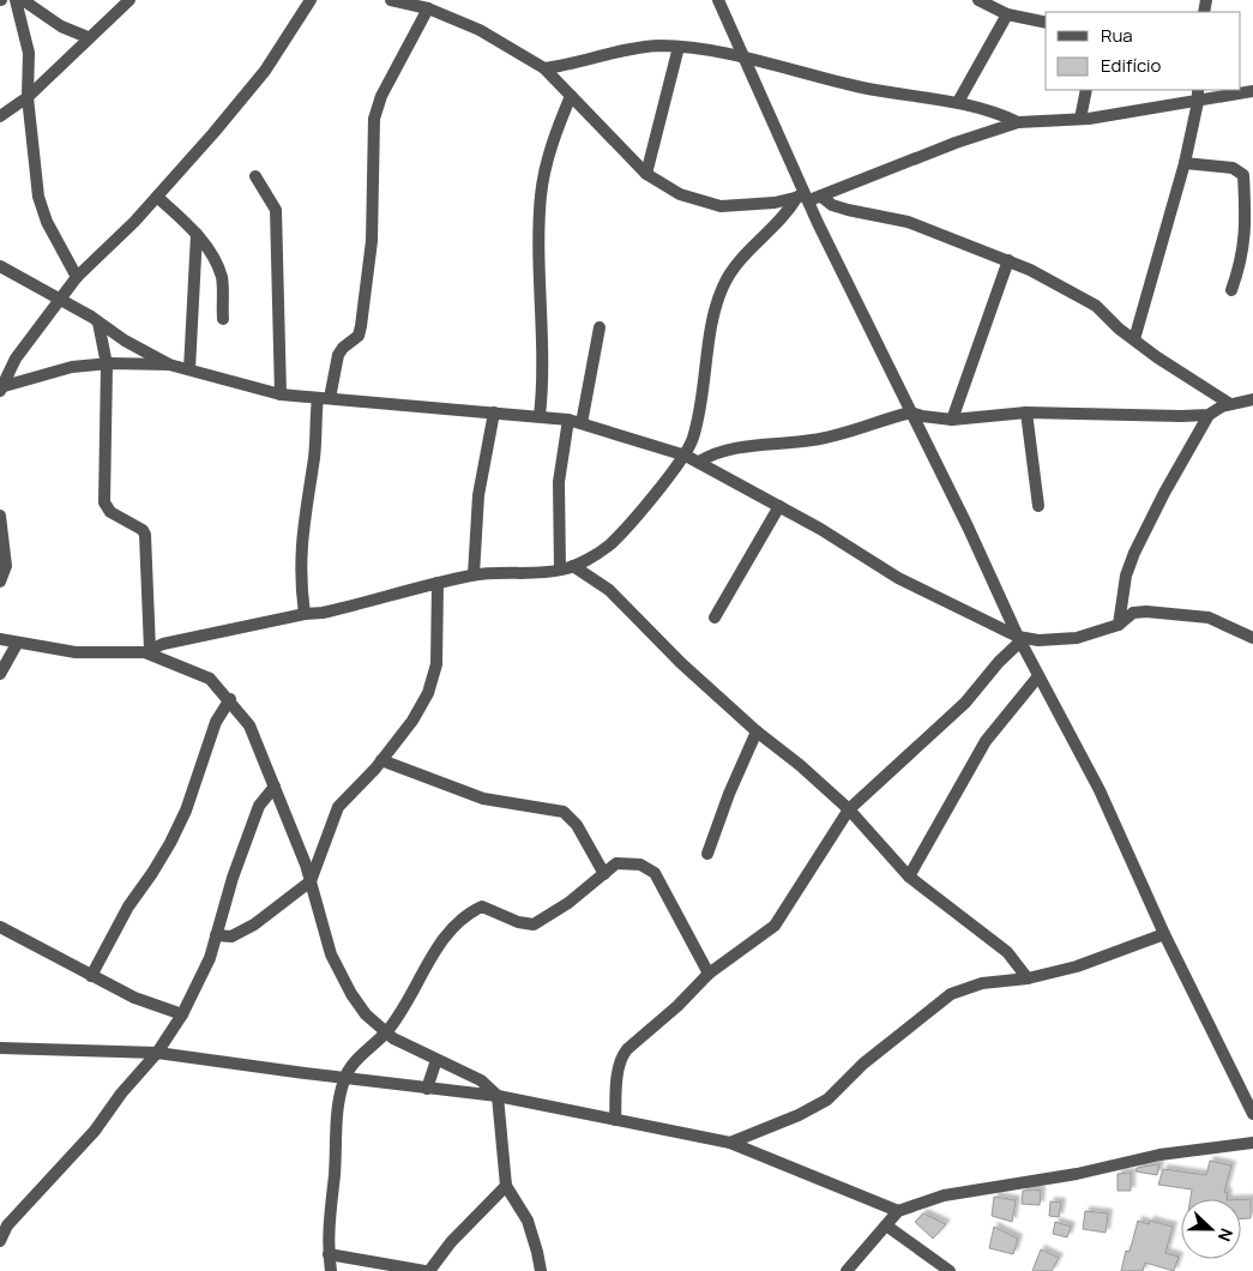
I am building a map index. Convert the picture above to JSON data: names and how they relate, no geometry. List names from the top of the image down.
{
  "legend": ["Rua", "Edifício"],
  "north": "right"
}
